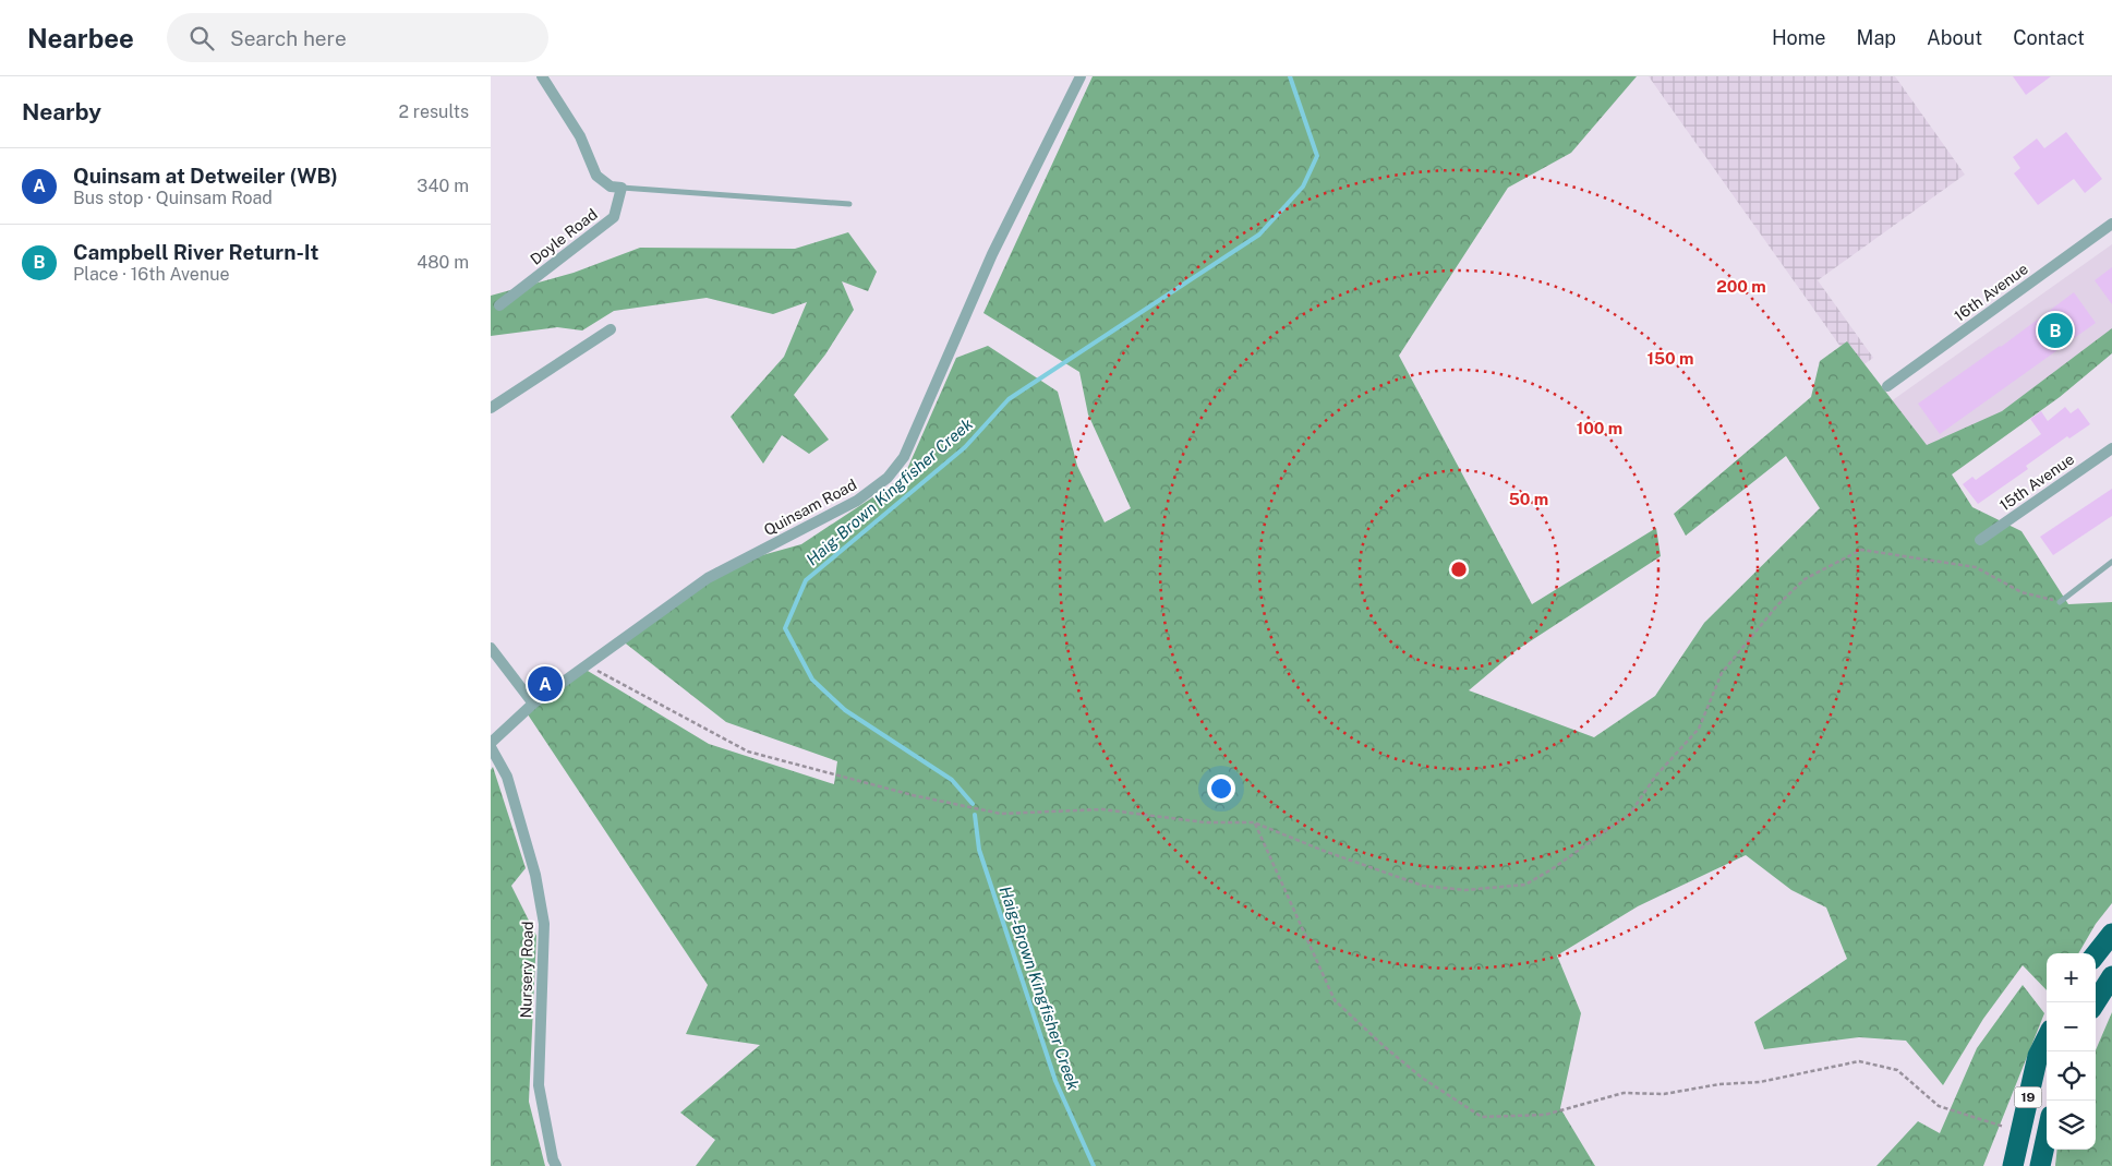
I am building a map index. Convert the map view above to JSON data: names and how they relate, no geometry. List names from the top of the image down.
{
  "streets": {
    "highway": ["19"],
    "street": [
      "Doyle Road",
      "16th Avenue",
      "15th Avenue",
      "Quinsam Road",
      "Nursery Road"
    ]
  },
  "crossings": [
    ["Quinsam Road", "Nursery Road"]
  ],
  "water": ["Haig-Brown Kingfisher Creek"],
  "page": {
    "header": "Nearbee",
    "search": "Search here",
    "nav": [
      "Home",
      "Map",
      "About",
      "Contact"
    ],
    "heading": ["Nearby", "2 results"],
    "list": [
      {
        "mark": "A",
        "name": "Quinsam at Detweiler (WB)",
        "note": "Bus stop · Quinsam Road",
        "value": "340 m"
      },
      {
        "mark": "B",
        "name": "Campbell River Return-It",
        "note": "Place · 16th Avenue",
        "value": "480 m"
      }
    ],
    "pins": ["B", "A"],
    "map_buttons": ["+", "−"]
  },
  "rings": [
    "200 m",
    "150 m",
    "100 m",
    "50 m"
  ]
}
